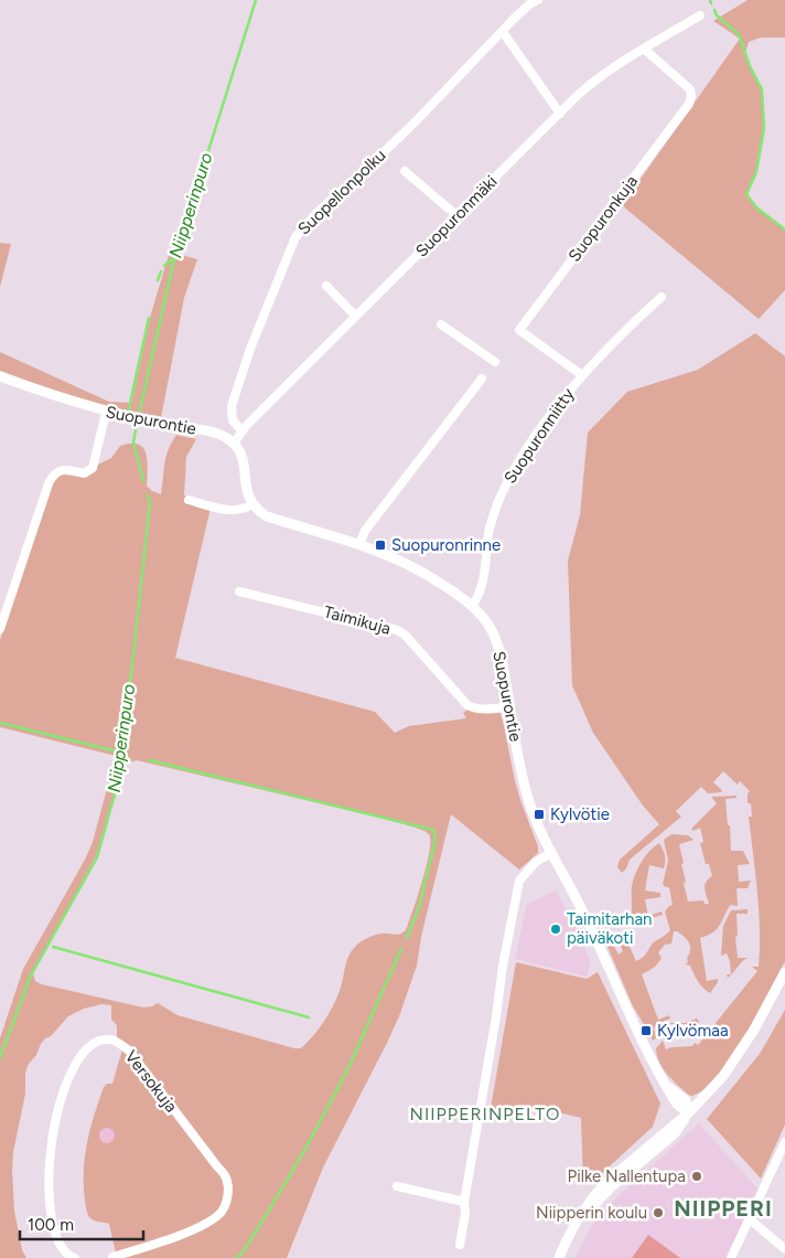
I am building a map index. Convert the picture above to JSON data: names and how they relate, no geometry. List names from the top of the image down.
{
  "streets": {
    "street": [
      "Suopellonpolku",
      "Suopuronmäki",
      "Suopuronkuja",
      "Suopurontie",
      "Suopuronniitty",
      "Taimikuja",
      "Versokuja"
    ]
  },
  "crossings": [
    ["Suopellonpolku", "Suopuronmäki"],
    ["Suopuronmäki", "Suopuronkuja"],
    ["Suopuronmäki", "Suopurontie"],
    ["Suopuronkuja", "Suopuronniitty"],
    ["Suopurontie", "Suopuronniitty"],
    ["Suopurontie", "Taimikuja"]
  ],
  "districts": ["NIIPPERINPELTO", "NIIPPERI"],
  "water": ["Niipperinpuro"],
  "places": {
    "transit": ["Suopuronrinne", "Kylvötie", "Kylvömaa"],
    "other": ["Taimitarhan päiväkoti", "Pilke Nallentupa", "Niipperin koulu"]
  },
  "scale_bar": "100 m"
}
